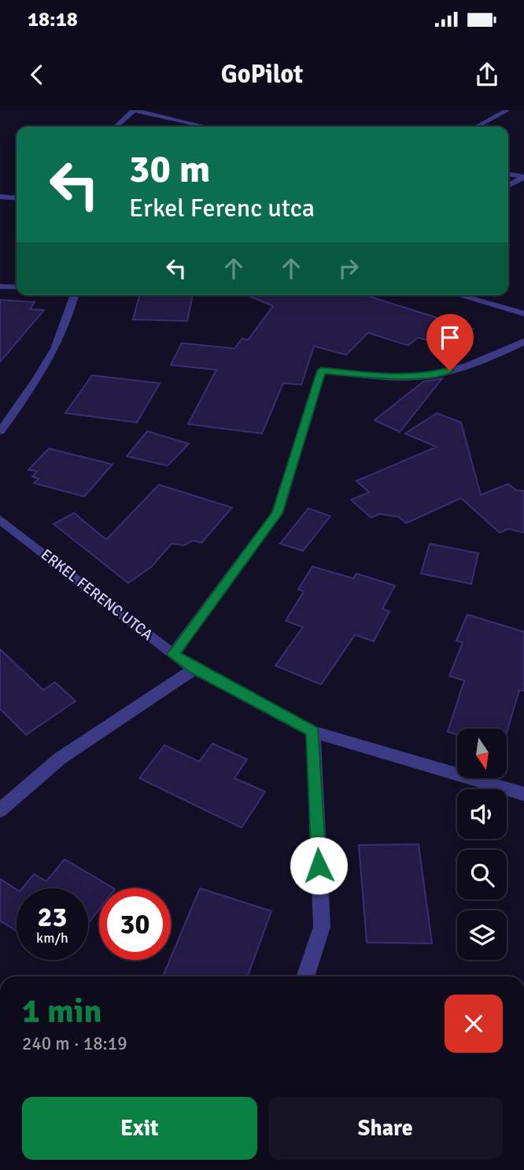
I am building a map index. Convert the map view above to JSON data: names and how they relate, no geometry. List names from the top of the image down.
{
  "streets": {
    "street": ["ERKEL FERENC UTCA"]
  },
  "north": "bottom",
  "page": {
    "status": "18:18",
    "header": "GoPilot",
    "turn": ["30 m", "Erkel Ferenc utca"],
    "speed": "23 km/h",
    "limit": "30",
    "heading": ["1 min", "240 m · 18:19"],
    "buttons": ["Exit", "Share"]
  }
}
